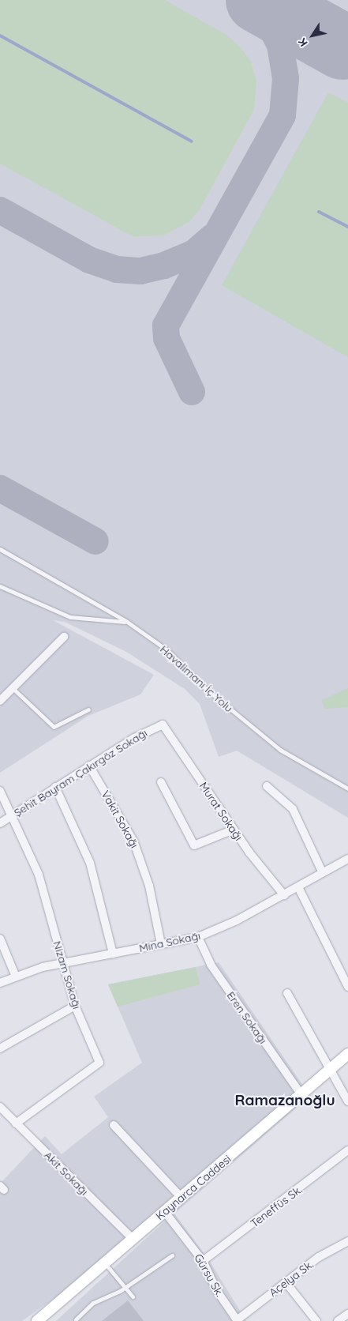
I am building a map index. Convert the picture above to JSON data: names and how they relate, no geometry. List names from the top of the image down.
{
  "streets": {
    "main road": ["Kaynarca Caddesi"],
    "street": [
      "Şehit Bayram Çakırgöz Sokağı",
      "Murat Sokağı",
      "Vakit Sokağı",
      "Mina Sokağı",
      "Nizam Sokağı",
      "Eren Sokağı",
      "Akit Sokağı",
      "Teneffüs Sk.",
      "Gürsu Sk.",
      "Açelya Sk."
    ],
    "lane": ["Havalimanı İç Yolu"]
  },
  "crossings": [
    ["Şehit Bayram Çakırgöz Sokağı", "Murat Sokağı"],
    ["Şehit Bayram Çakırgöz Sokağı", "Vakit Sokağı"],
    ["Şehit Bayram Çakırgöz Sokağı", "Nizam Sokağı"],
    ["Murat Sokağı", "Mina Sokağı"],
    ["Vakit Sokağı", "Mina Sokağı"],
    ["Mina Sokağı", "Nizam Sokağı"],
    ["Mina Sokağı", "Eren Sokağı"],
    ["Nizam Sokağı", "Akit Sokağı"],
    ["Eren Sokağı", "Kaynarca Caddesi"],
    ["Akit Sokağı", "Kaynarca Caddesi"],
    ["Kaynarca Caddesi", "Gürsu Sk."],
    ["Teneffüs Sk.", "Gürsu Sk."],
    ["Gürsu Sk.", "Açelya Sk."]
  ],
  "districts": ["Ramazanoğlu"],
  "north": "bottom left"
}
